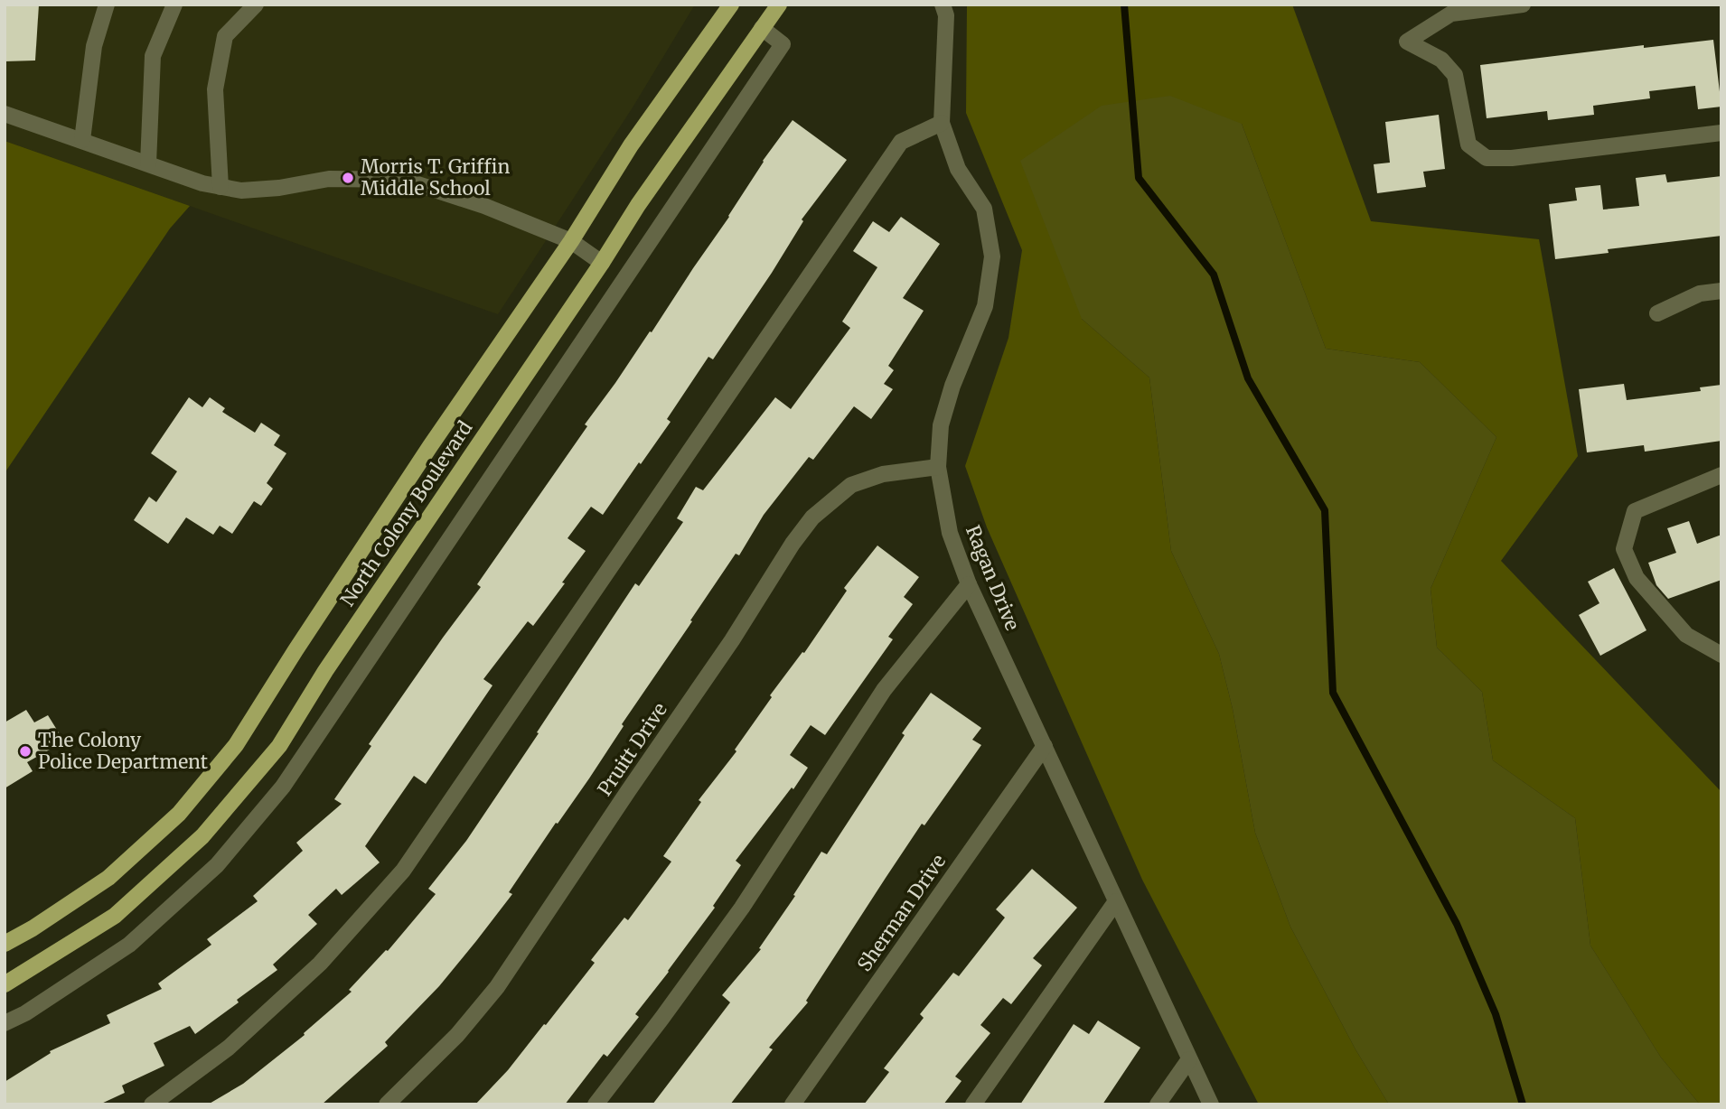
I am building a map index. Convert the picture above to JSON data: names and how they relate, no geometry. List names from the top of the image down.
{
  "streets": {
    "main road": ["North Colony Boulevard"],
    "street": ["Ragan Drive", "Pruitt Drive", "Sherman Drive"]
  },
  "crossings": [
    ["Ragan Drive", "Pruitt Drive"],
    ["Ragan Drive", "Sherman Drive"]
  ],
  "places": ["Morris T. Griffin Middle School", "The Colony Police Department"]
}
